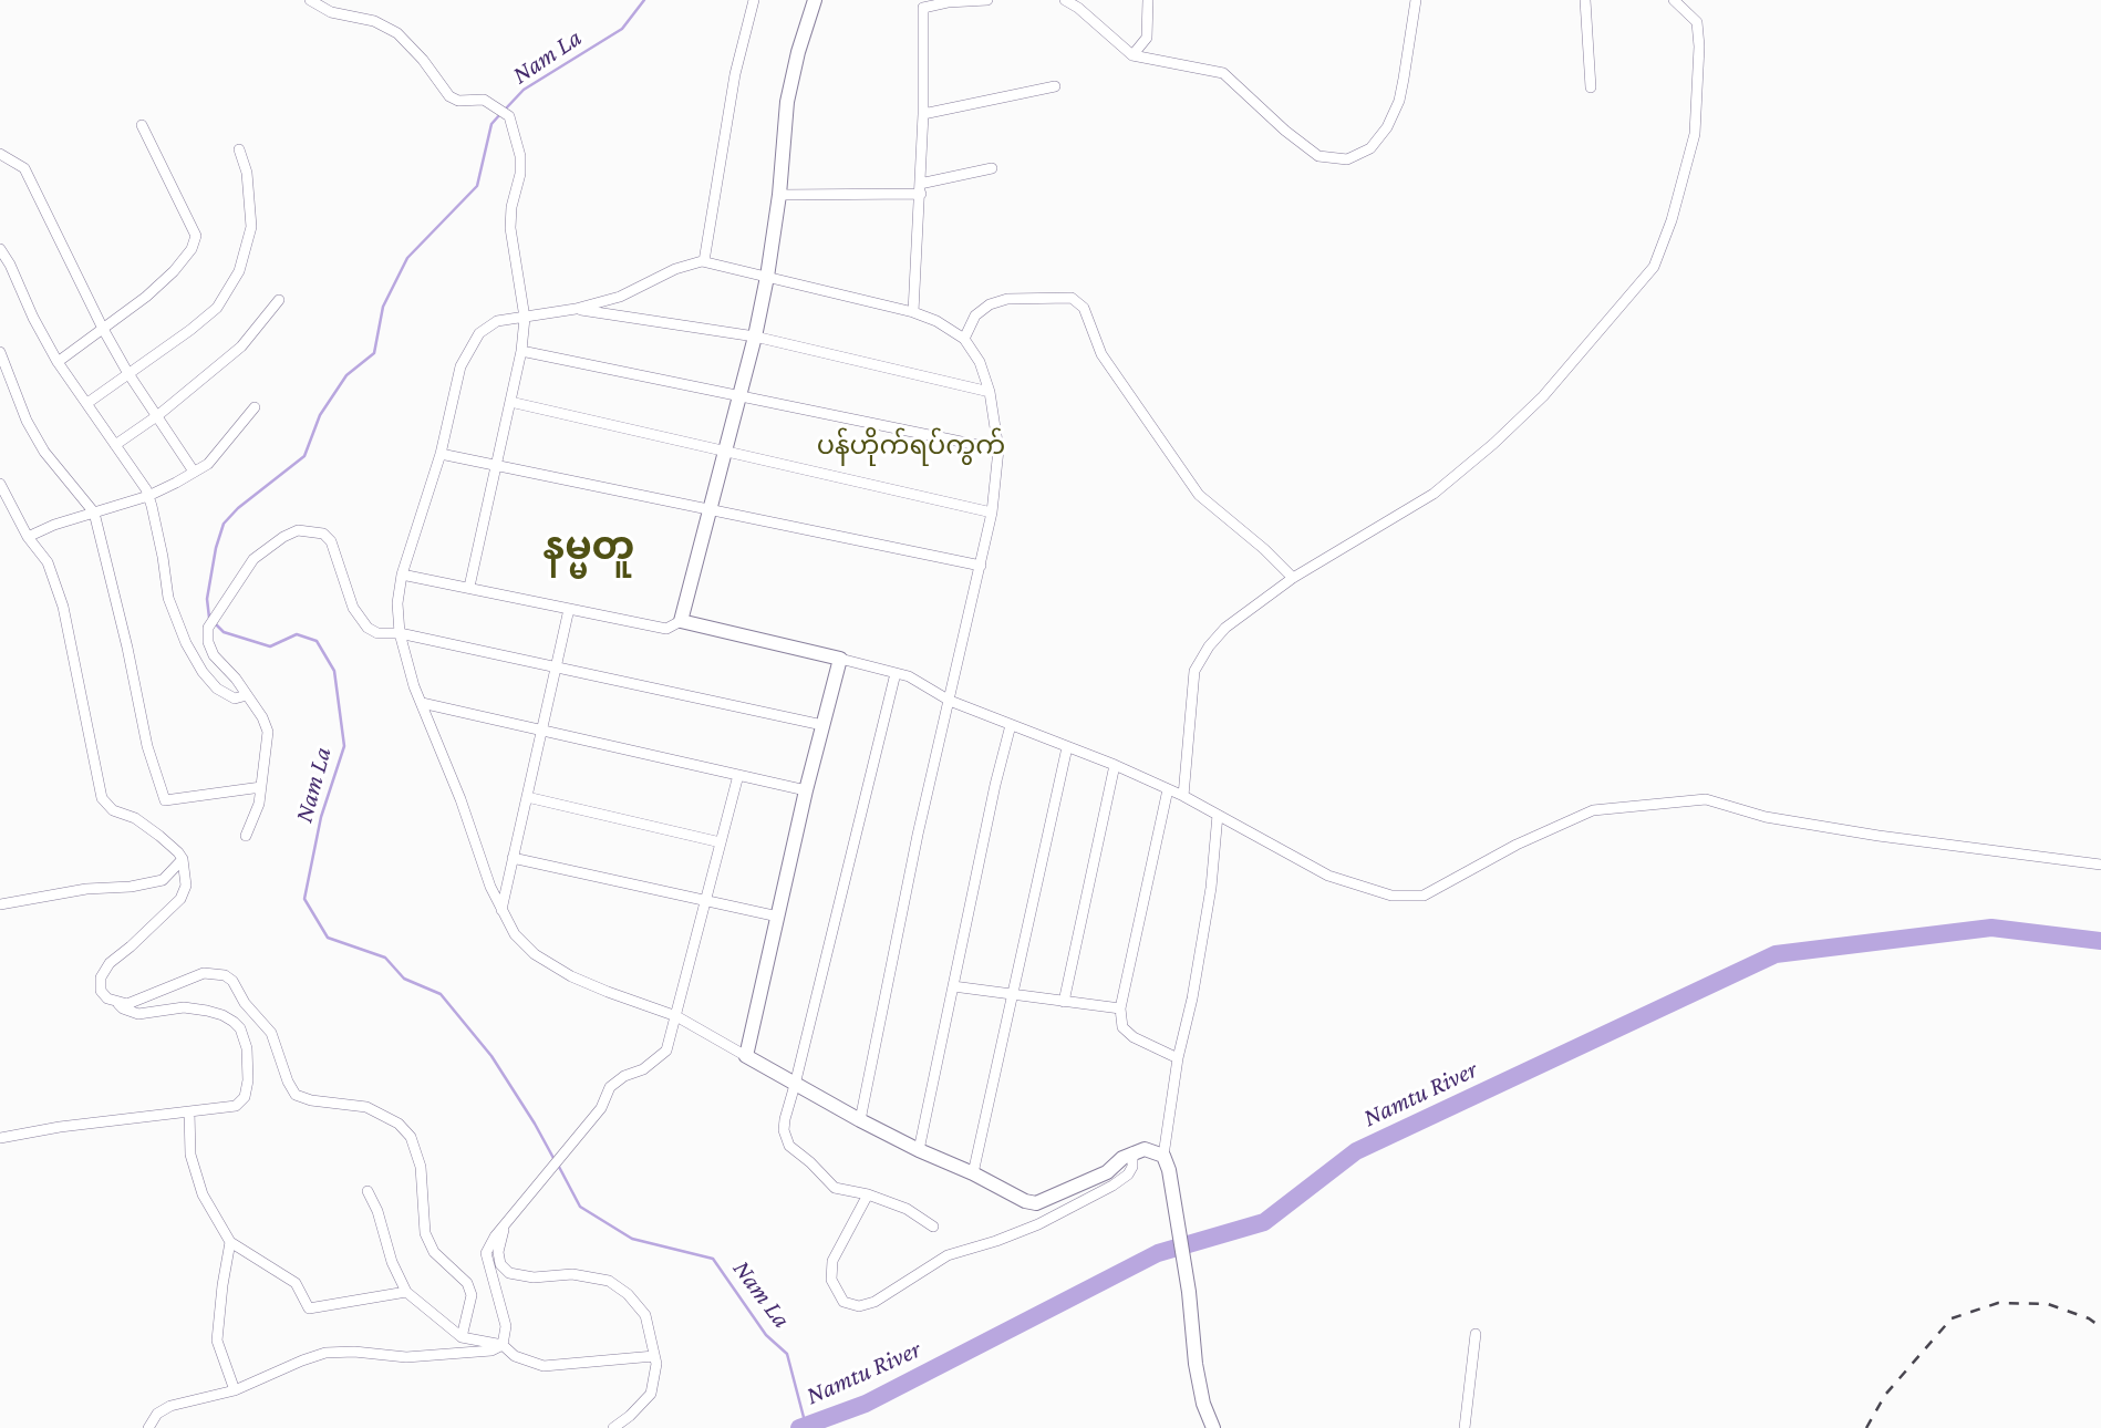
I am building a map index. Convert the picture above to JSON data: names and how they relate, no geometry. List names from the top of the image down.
{
  "districts": ["ပန်ဟိုက်ရပ်ကွက်", "နမ္မတူ"],
  "water": ["Nam La", "Namtu River"]
}
